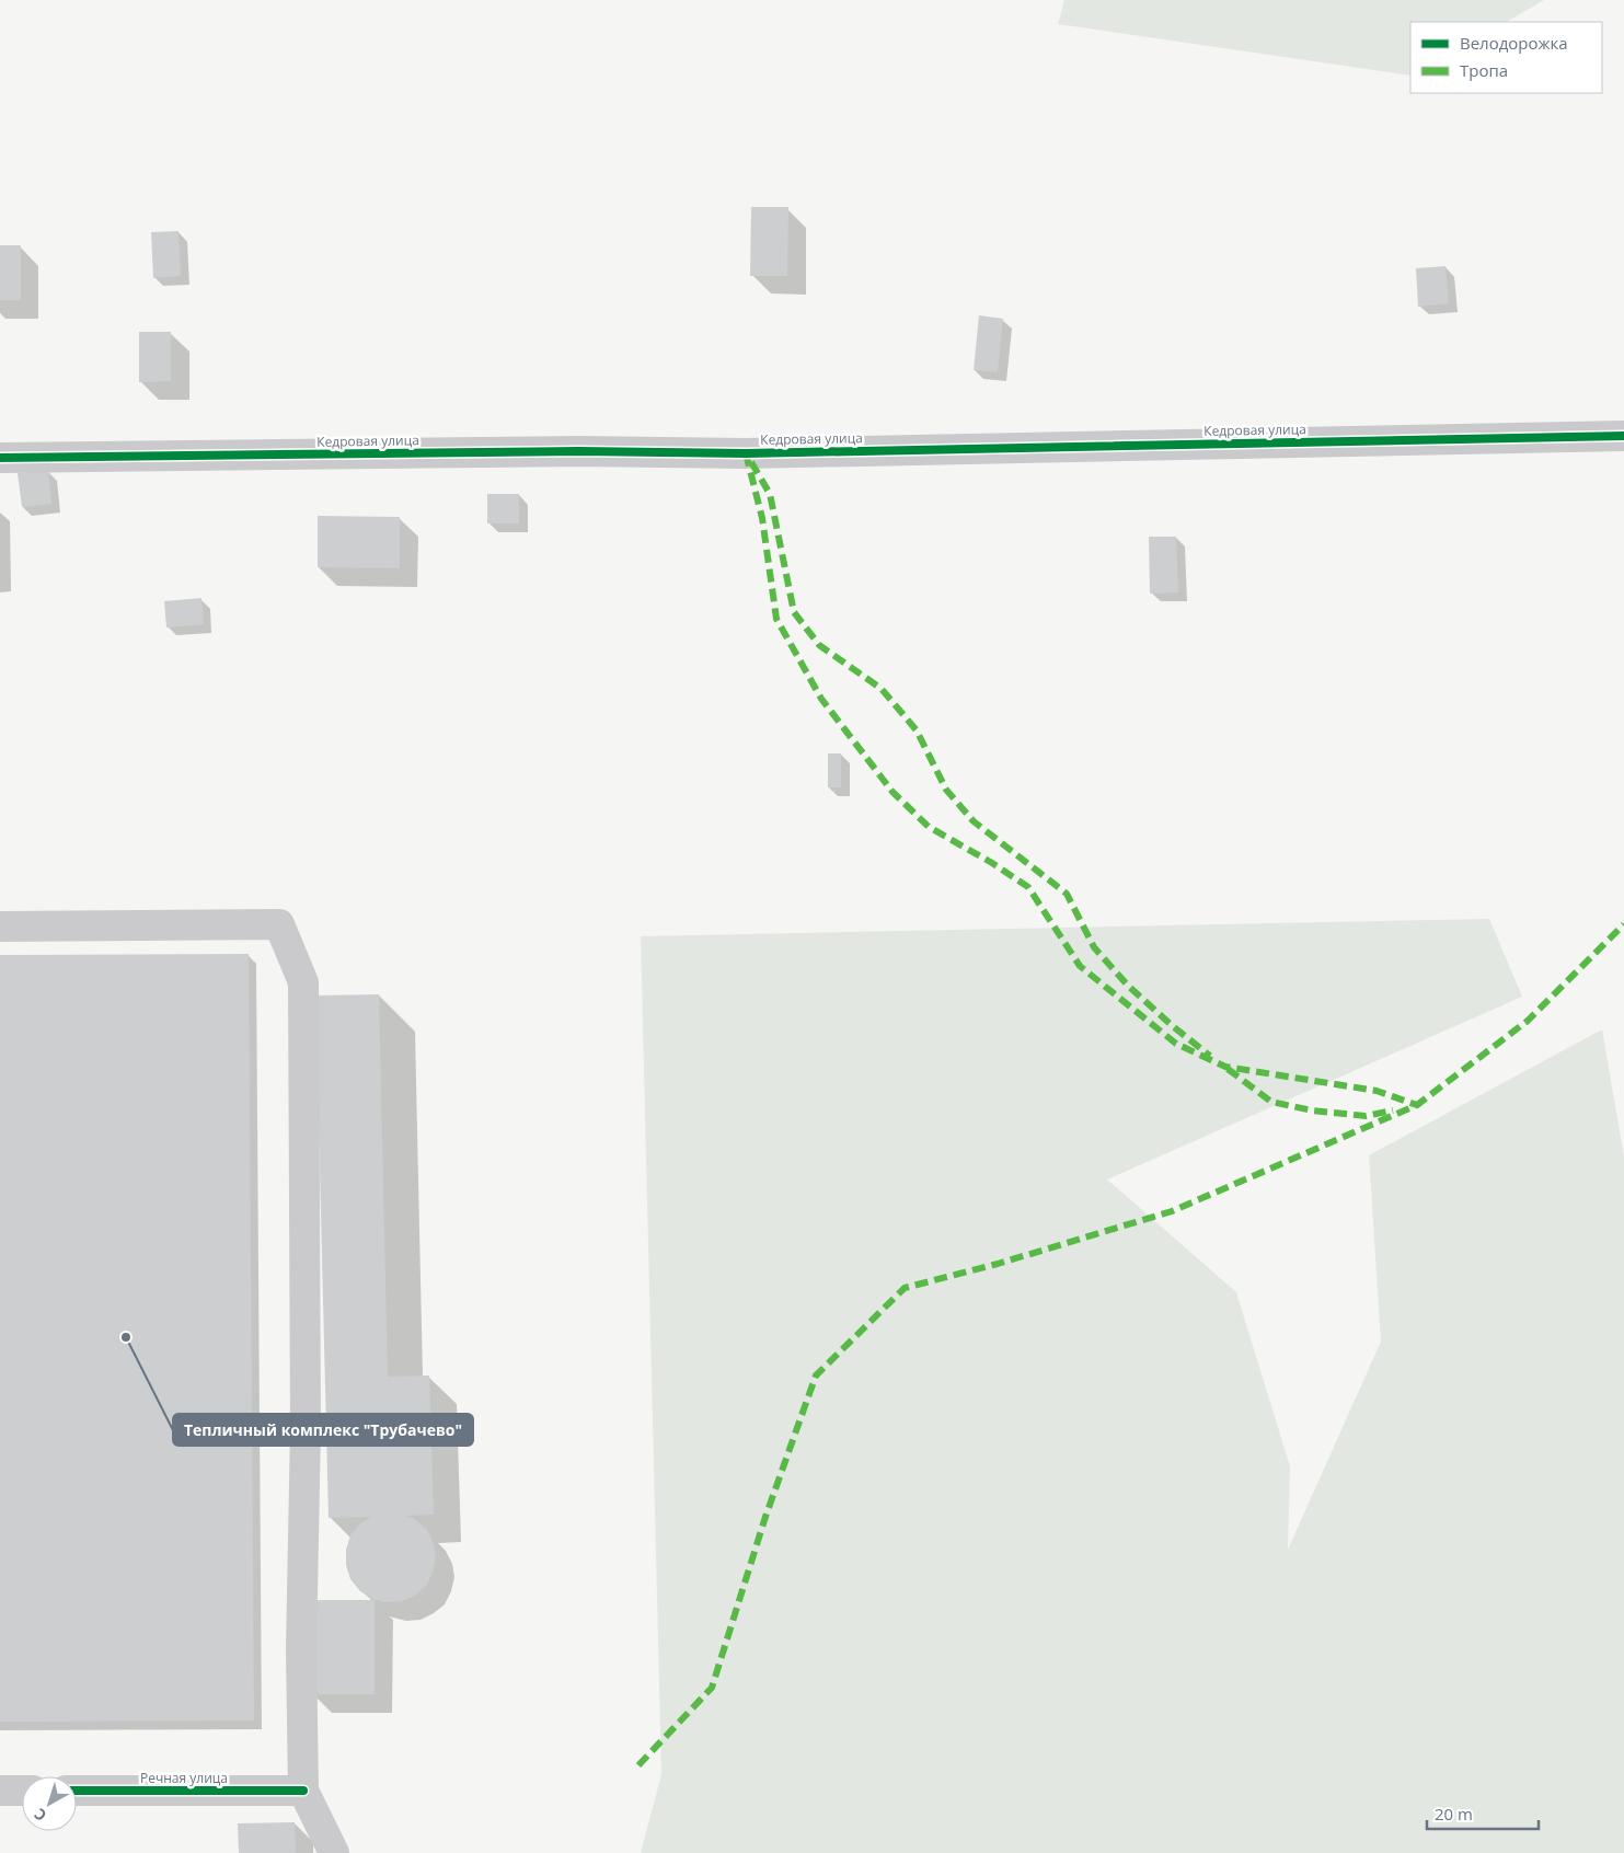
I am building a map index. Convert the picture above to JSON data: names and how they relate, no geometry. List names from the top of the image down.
{
  "streets": {
    "street": ["Кедровая улица", "Речная улица"]
  },
  "places": ["Тепличный комплекс \"Трубачево\""],
  "legend": ["Велодорожка", "Тропа"],
  "scale_bar": "20 m",
  "north": "bottom left"
}
